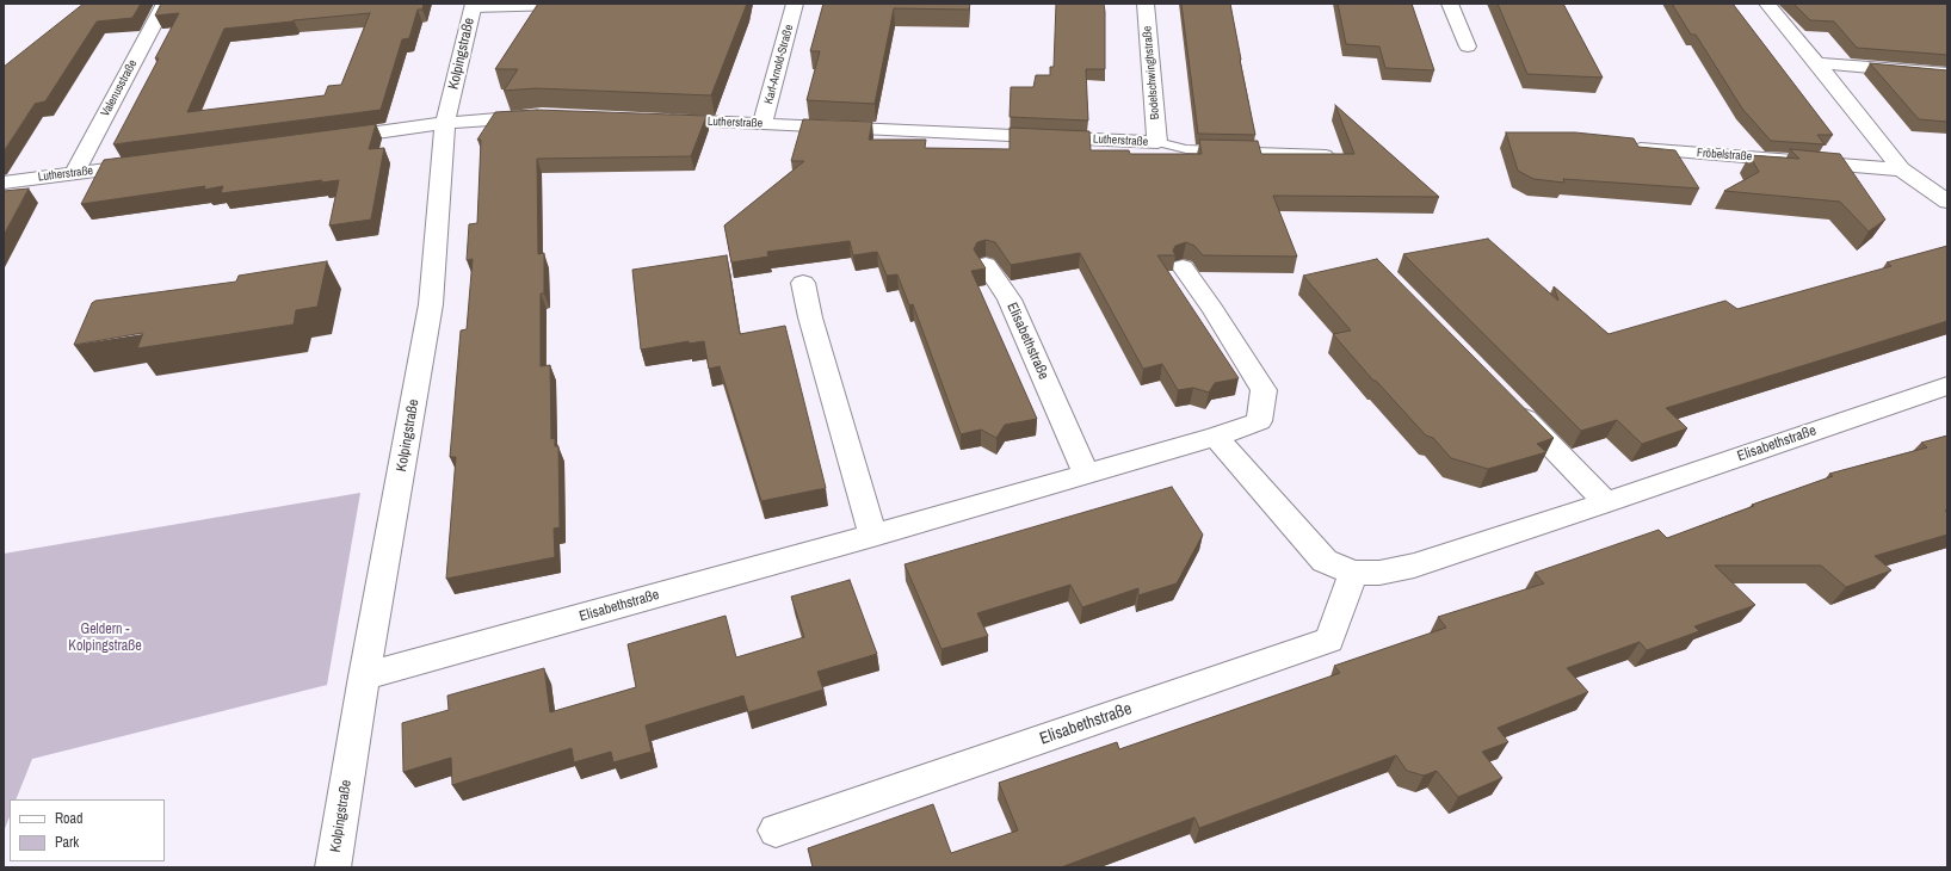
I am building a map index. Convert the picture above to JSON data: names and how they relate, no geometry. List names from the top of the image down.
{
  "streets": {
    "street": [
      "Kolpingstraße",
      "Karl-Arnold-Straße",
      "Bodelschwinghstraße",
      "Valenusstraße",
      "Lutherstraße",
      "Fröbelstraße",
      "Elisabethstraße"
    ]
  },
  "crossings": [
    ["Kolpingstraße", "Elisabethstraße"],
    ["Karl-Arnold-Straße", "Lutherstraße"],
    ["Bodelschwinghstraße", "Lutherstraße"],
    ["Valenusstraße", "Lutherstraße"]
  ],
  "parks": ["Geldern - Kolpingstraße"],
  "legend": ["Road", "Park"]
}
